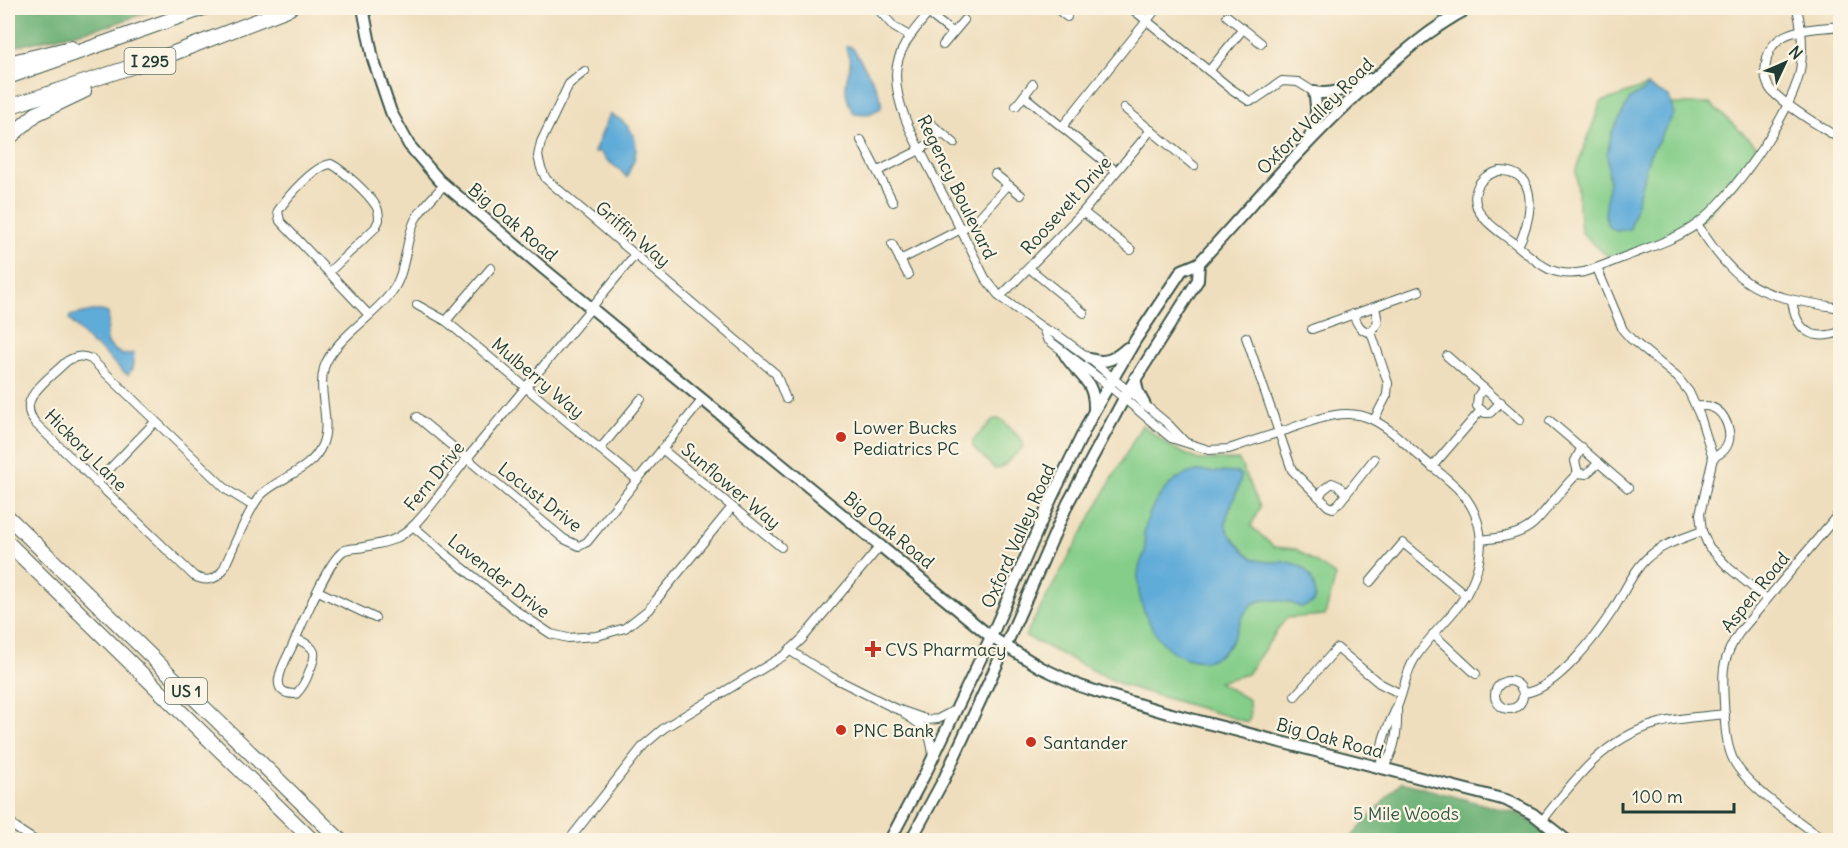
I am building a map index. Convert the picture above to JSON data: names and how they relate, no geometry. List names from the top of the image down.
{
  "streets": {
    "highway": ["I 295", "US 1"],
    "main road": ["Oxford Valley Road", "Big Oak Road"],
    "street": [
      "Regency Boulevard",
      "Roosevelt Drive",
      "Griffin Way",
      "Mulberry Way",
      "Hickory Lane",
      "Fern Drive",
      "Sunflower Way",
      "Locust Drive",
      "Lavender Drive",
      "Aspen Road"
    ]
  },
  "crossings": [
    ["Oxford Valley Road", "Regency Boulevard"],
    ["Oxford Valley Road", "Big Oak Road"],
    ["Regency Boulevard", "Roosevelt Drive"],
    ["Big Oak Road", "Hickory Lane"],
    ["Big Oak Road", "Fern Drive"],
    ["Big Oak Road", "Locust Drive"],
    ["Griffin Way", "Fern Drive"],
    ["Mulberry Way", "Fern Drive"],
    ["Mulberry Way", "Locust Drive"],
    ["Fern Drive", "Locust Drive"],
    ["Fern Drive", "Lavender Drive"],
    ["Sunflower Way", "Locust Drive"],
    ["Sunflower Way", "Lavender Drive"]
  ],
  "parks": ["5 Mile Woods"],
  "places": {
    "other": ["Lower Bucks Pediatrics PC", "PNC Bank", "Santander"],
    "health": ["CVS Pharmacy"]
  },
  "scale_bar": "100 m",
  "north": "top right"
}
